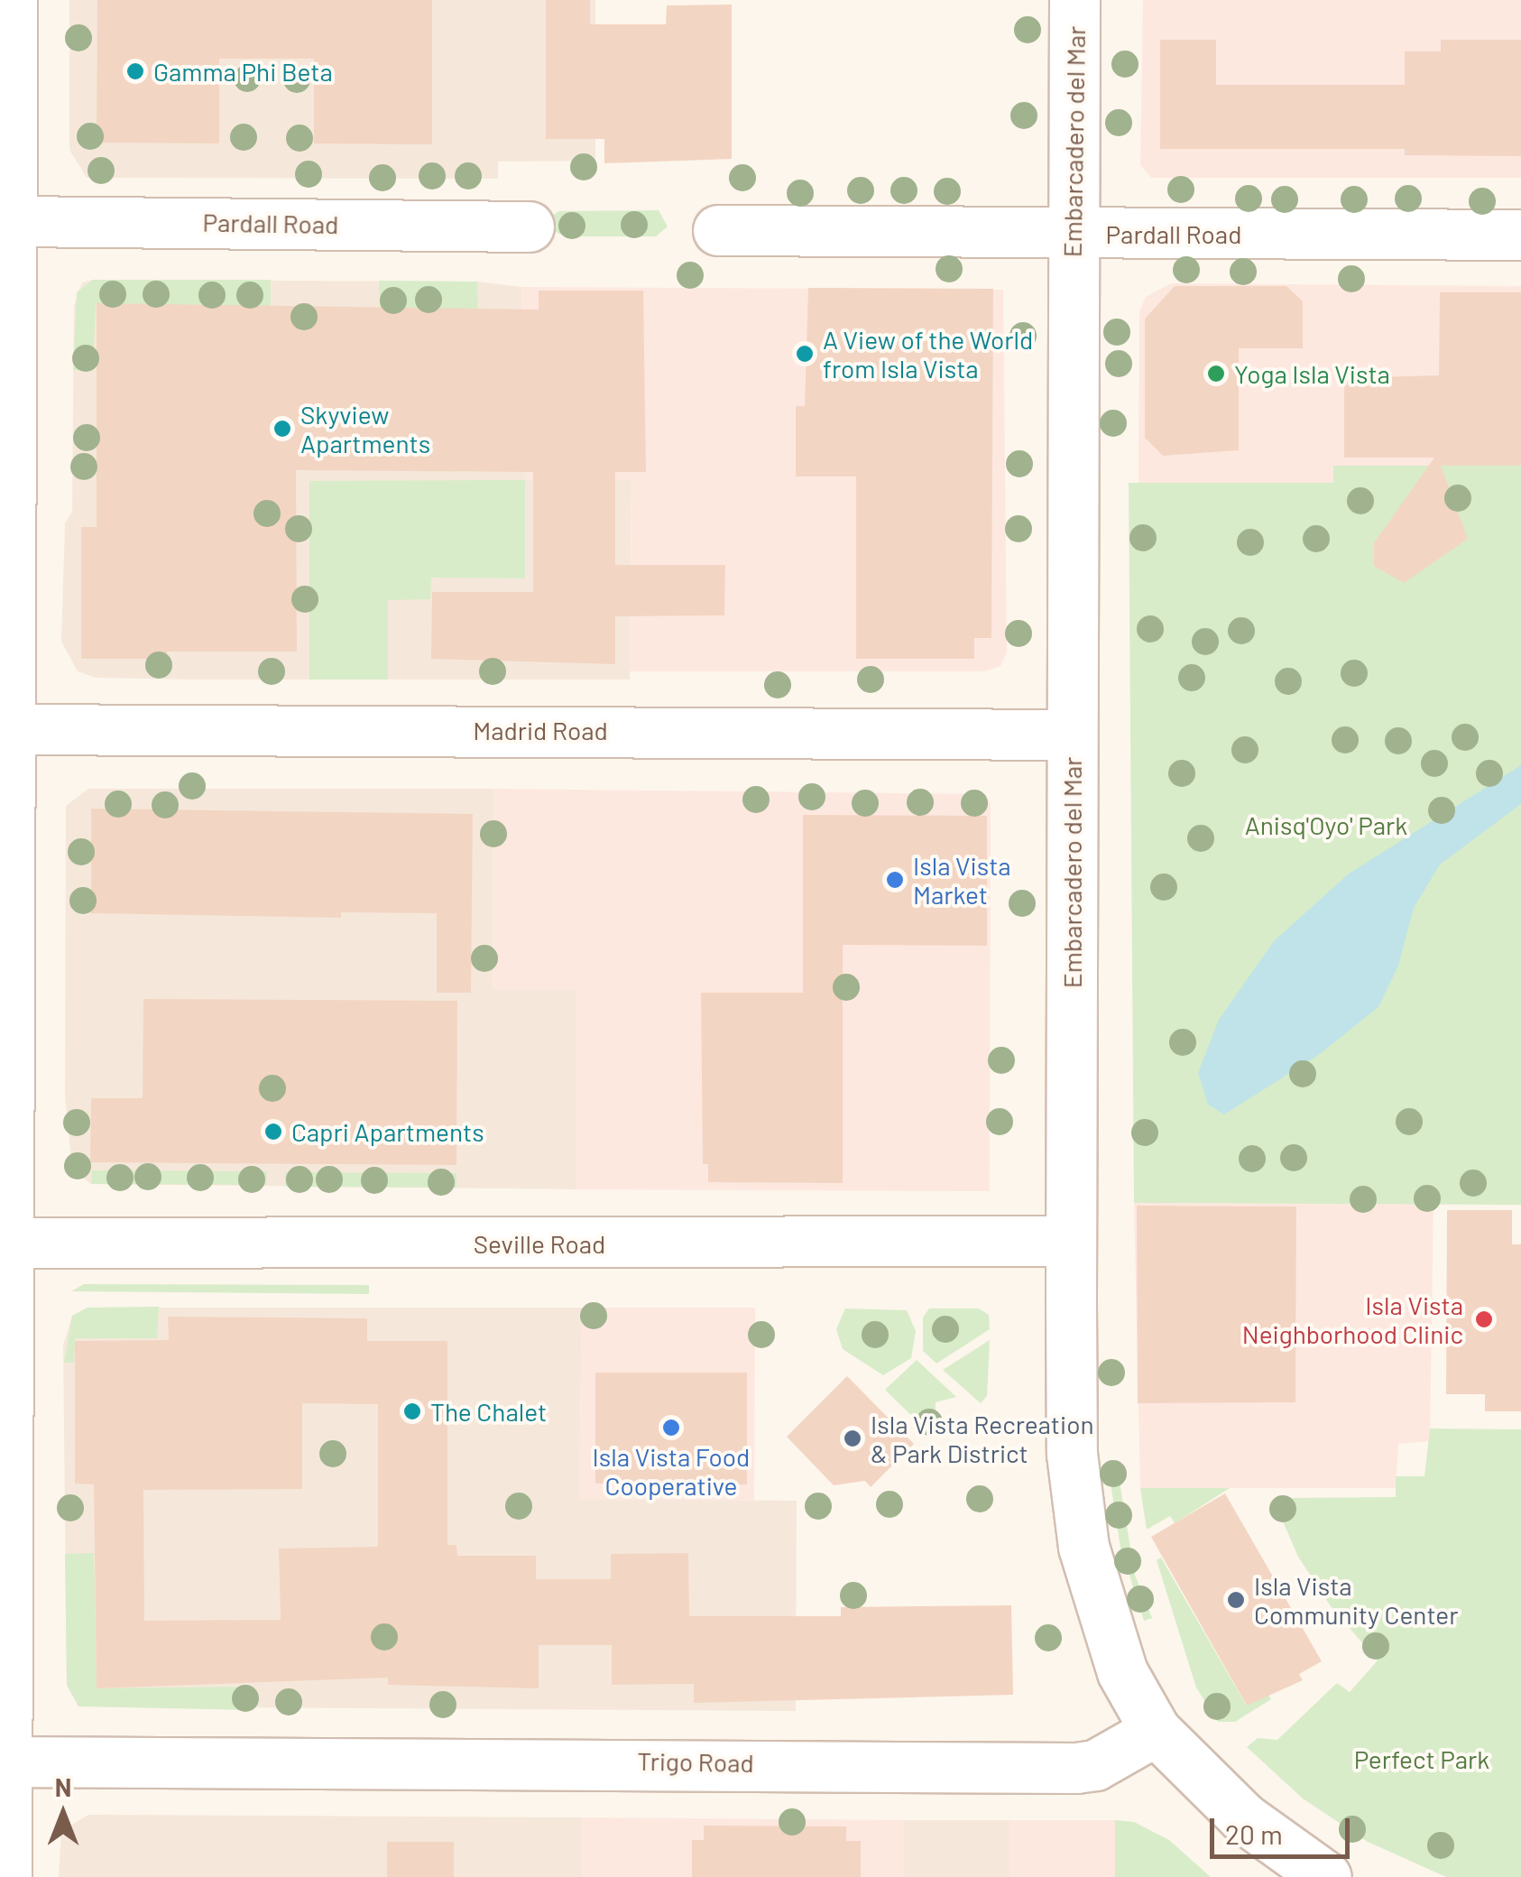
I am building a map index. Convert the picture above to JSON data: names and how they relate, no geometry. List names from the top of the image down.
{
  "streets": {
    "street": [
      "Embarcadero del Mar",
      "Pardall Road",
      "Madrid Road",
      "Seville Road",
      "Trigo Road"
    ]
  },
  "crossings": [
    ["Embarcadero del Mar", "Pardall Road"],
    ["Embarcadero del Mar", "Madrid Road"],
    ["Embarcadero del Mar", "Seville Road"],
    ["Embarcadero del Mar", "Trigo Road"]
  ],
  "parks": ["Anisq'Oyo' Park", "Perfect Park"],
  "places": [
    "Gamma Phi Beta",
    "A View of the World from Isla Vista",
    "Yoga Isla Vista",
    "Skyview Apartments",
    "Isla Vista Market",
    "Capri Apartments",
    "Isla Vista Neighborhood Clinic",
    "The Chalet",
    "Isla Vista Food Cooperative",
    "Isla Vista Recreation & Park District",
    "Isla Vista Community Center"
  ],
  "scale_bar": "20 m",
  "north": "top"
}
